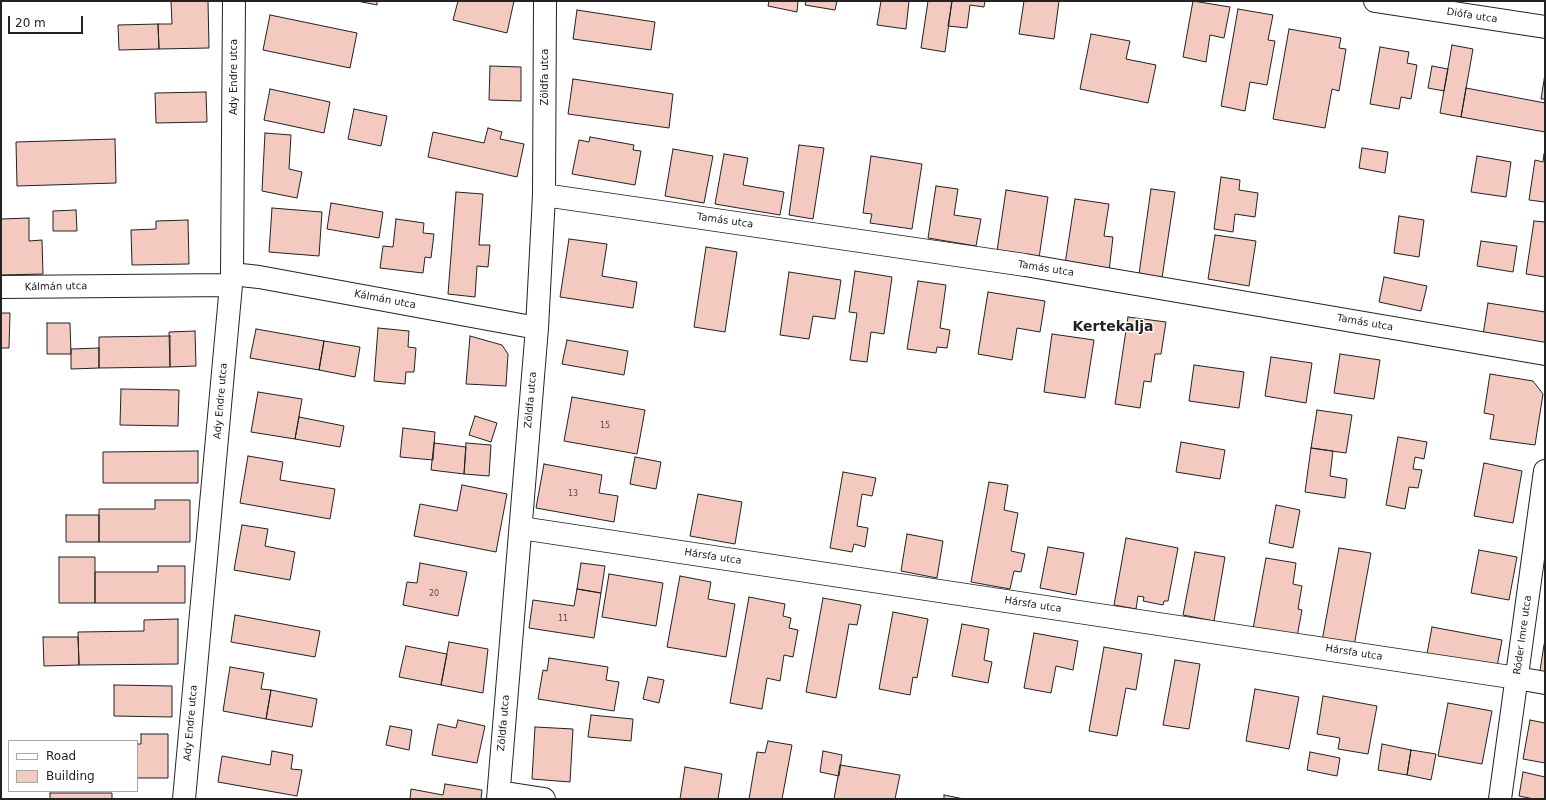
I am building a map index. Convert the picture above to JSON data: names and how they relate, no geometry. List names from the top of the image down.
{
  "streets": {
    "street": [
      "Diófa utca",
      "Ady Endre utca",
      "Zöldfa utca",
      "Tamás utca",
      "Kálmán utca",
      "Hársfa utca",
      "Róder Imre utca"
    ]
  },
  "crossings": [
    ["Ady Endre utca", "Kálmán utca"],
    ["Zöldfa utca", "Tamás utca"],
    ["Zöldfa utca", "Kálmán utca"],
    ["Zöldfa utca", "Hársfa utca"],
    ["Hársfa utca", "Róder Imre utca"]
  ],
  "districts": ["Kertekalja"],
  "house_numbers": [
    "15",
    "13",
    "20",
    "11"
  ],
  "legend": ["Road", "Building"],
  "scale_bar": "20 m"
}
